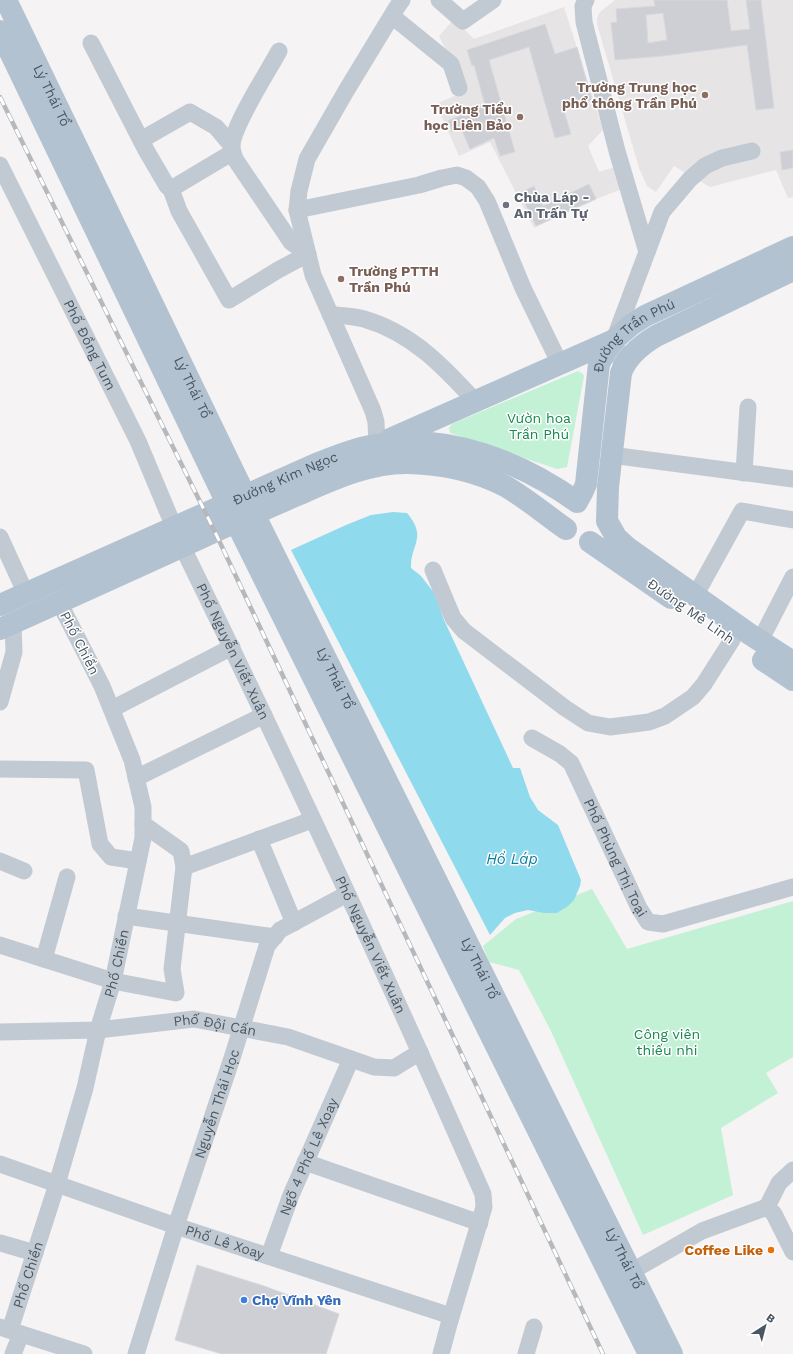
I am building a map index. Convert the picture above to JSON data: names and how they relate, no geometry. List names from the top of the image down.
{
  "streets": {
    "main road": [
      "Lý Thái Tổ",
      "Đường Trần Phú",
      "Đường Kim Ngọc",
      "Đường Mê Linh"
    ],
    "street": [
      "Phố Đồng Tum",
      "Phố Chiền",
      "Phố Nguyễn Viết Xuân",
      "Phố Phùng Thị Toại",
      "Phố Đội Cấn",
      "Nguyễn Thái Học",
      "Ngõ 4 Phố Lê Xoay",
      "Phố Lê Xoay"
    ]
  },
  "crossings": [
    ["Lý Thái Tổ", "Đường Kim Ngọc"],
    ["Đường Trần Phú", "Đường Kim Ngọc"],
    ["Đường Trần Phú", "Đường Mê Linh"],
    ["Phố Đồng Tum", "Đường Kim Ngọc"],
    ["Phố Đồng Tum", "Phố Nguyễn Viết Xuân"],
    ["Đường Kim Ngọc", "Đường Mê Linh"],
    ["Đường Kim Ngọc", "Phố Chiền"],
    ["Đường Kim Ngọc", "Phố Nguyễn Viết Xuân"],
    ["Phố Chiền", "Phố Đội Cấn"],
    ["Phố Chiền", "Phố Lê Xoay"],
    ["Phố Nguyễn Viết Xuân", "Phố Đội Cấn"],
    ["Phố Nguyễn Viết Xuân", "Nguyễn Thái Học"],
    ["Phố Nguyễn Viết Xuân", "Phố Lê Xoay"],
    ["Phố Đội Cấn", "Nguyễn Thái Học"],
    ["Phố Đội Cấn", "Ngõ 4 Phố Lê Xoay"],
    ["Nguyễn Thái Học", "Phố Lê Xoay"],
    ["Ngõ 4 Phố Lê Xoay", "Phố Lê Xoay"]
  ],
  "water": ["Hồ Láp"],
  "parks": ["Vườn hoa Trần Phú", "Công viên thiếu nhi"],
  "places": [
    "Trường Trung học phổ thông Trần Phú",
    "Trường Tiểu học Liên Bảo",
    "Chùa Láp - An Trấn Tự",
    "Trường PTTH Trần Phú",
    "Coffee Like",
    "Chợ Vĩnh Yên"
  ],
  "north": "top right"
}
